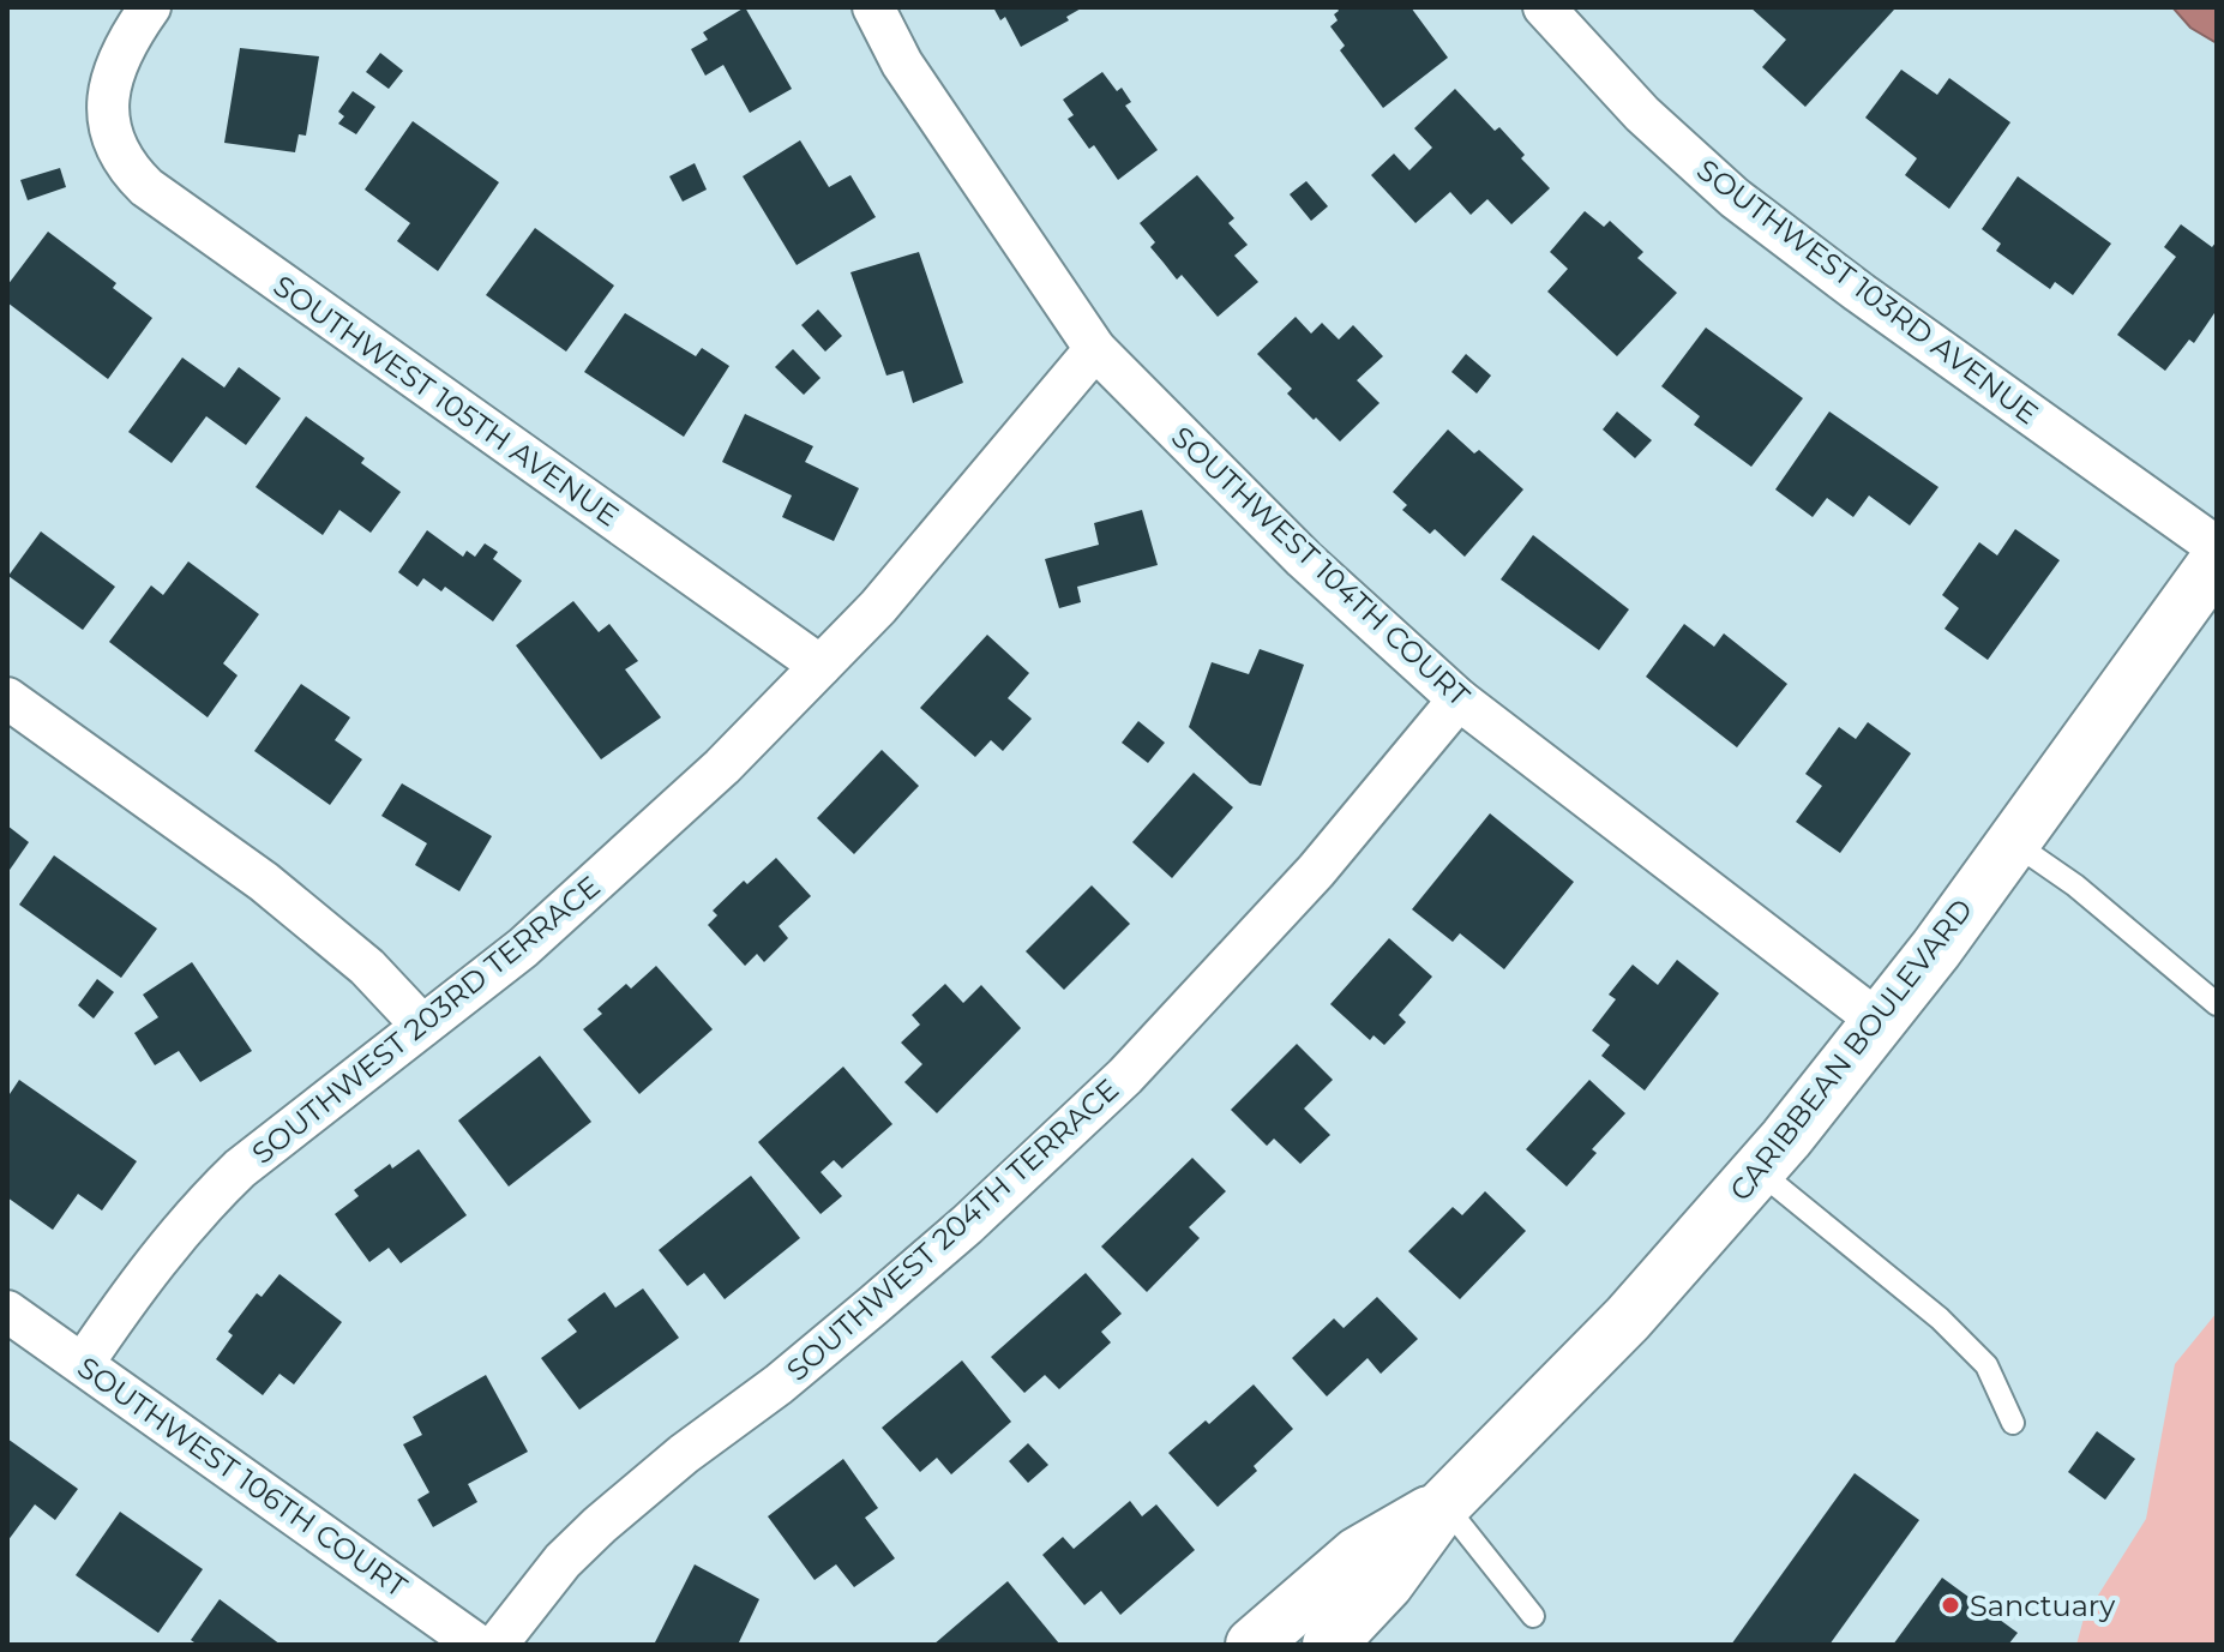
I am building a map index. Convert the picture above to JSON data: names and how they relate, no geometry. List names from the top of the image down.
{
  "streets": {
    "street": [
      "SOUTHWEST 103RD AVENUE",
      "SOUTHWEST 105TH AVENUE",
      "SOUTHWEST 104TH COURT",
      "SOUTHWEST 203RD TERRACE",
      "CARIBBEAN BOULEVARD",
      "SOUTHWEST 204TH TERRACE",
      "SOUTHWEST 106TH COURT"
    ]
  },
  "crossings": [
    ["SOUTHWEST 105TH AVENUE", "SOUTHWEST 203RD TERRACE"],
    ["SOUTHWEST 104TH COURT", "SOUTHWEST 203RD TERRACE"],
    ["SOUTHWEST 104TH COURT", "CARIBBEAN BOULEVARD"],
    ["SOUTHWEST 104TH COURT", "SOUTHWEST 204TH TERRACE"],
    ["SOUTHWEST 203RD TERRACE", "SOUTHWEST 106TH COURT"]
  ],
  "places": ["Sanctuary"]
}
